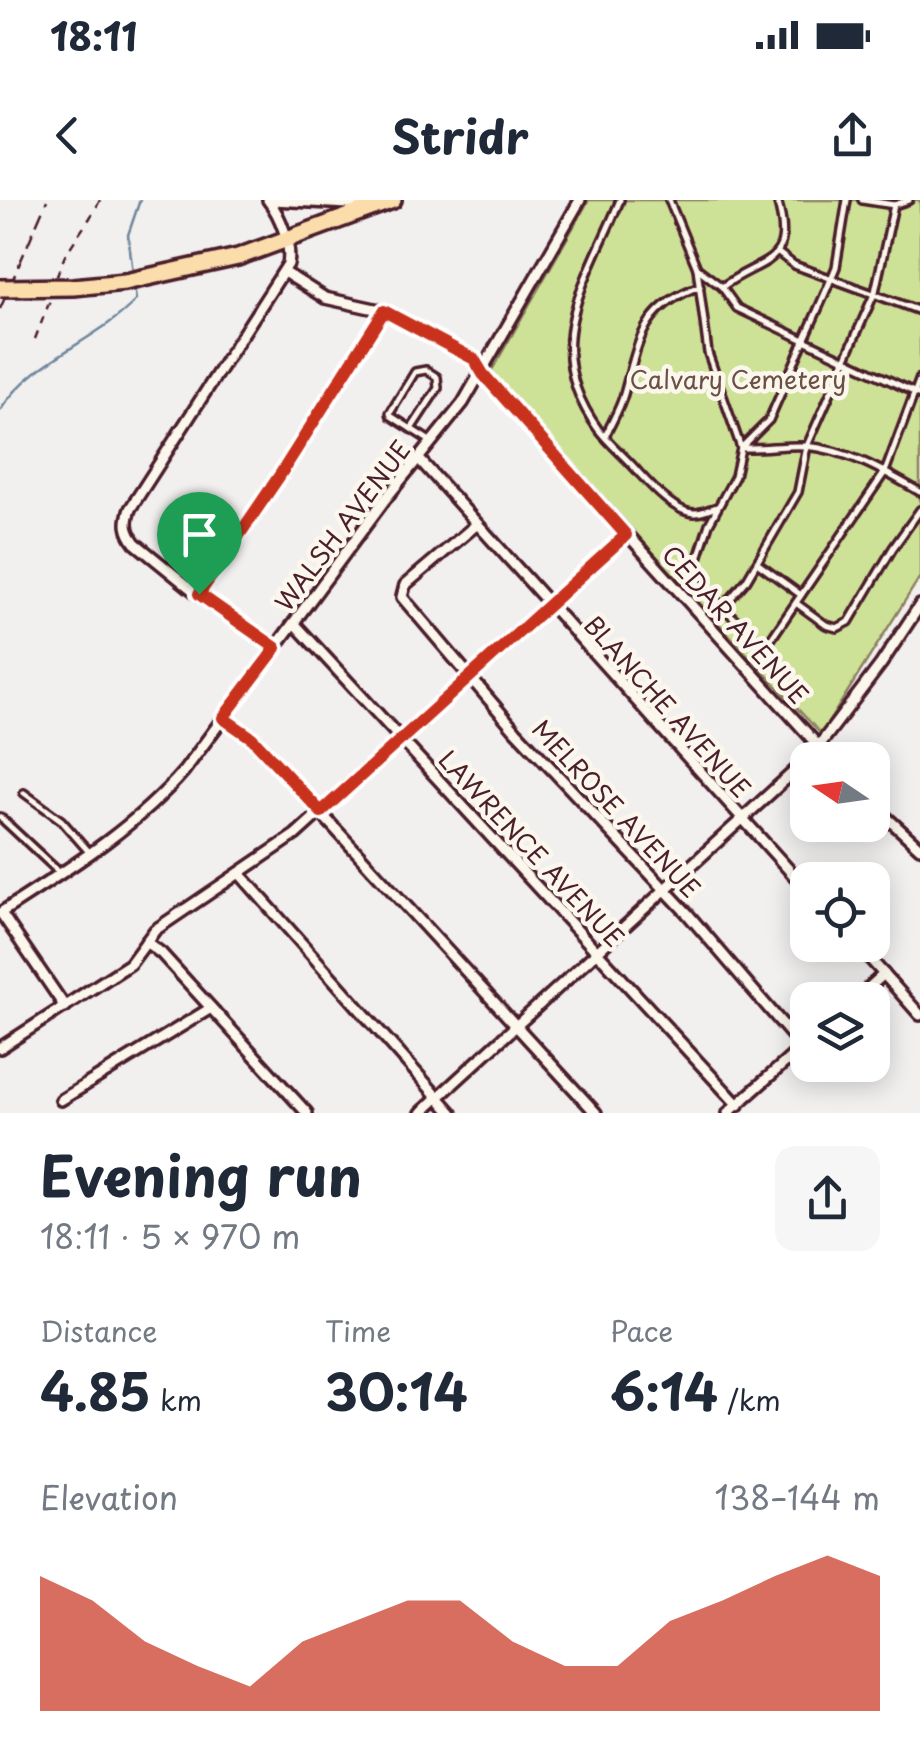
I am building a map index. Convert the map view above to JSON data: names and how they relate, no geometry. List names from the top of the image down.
{
  "streets": {
    "street": [
      "WALSH AVENUE",
      "CEDAR AVENUE",
      "BLANCHE AVENUE",
      "MELROSE AVENUE",
      "LAWRENCE AVENUE"
    ]
  },
  "crossings": [
    ["WALSH AVENUE", "CEDAR AVENUE"],
    ["WALSH AVENUE", "BLANCHE AVENUE"],
    ["WALSH AVENUE", "LAWRENCE AVENUE"],
    ["BLANCHE AVENUE", "MELROSE AVENUE"]
  ],
  "parks": ["Calvary Cemetery"],
  "north": "left",
  "page": {
    "status": "18:11",
    "header": "Stridr",
    "heading": ["Evening run", "18:11 · 5 × 970 m"],
    "stats": [
      ["Distance", "4.85 km"],
      ["Time", "30:14"],
      ["Pace", "6:14 /km"]
    ],
    "chart": ["Elevation", "138–144 m"]
  }
}
